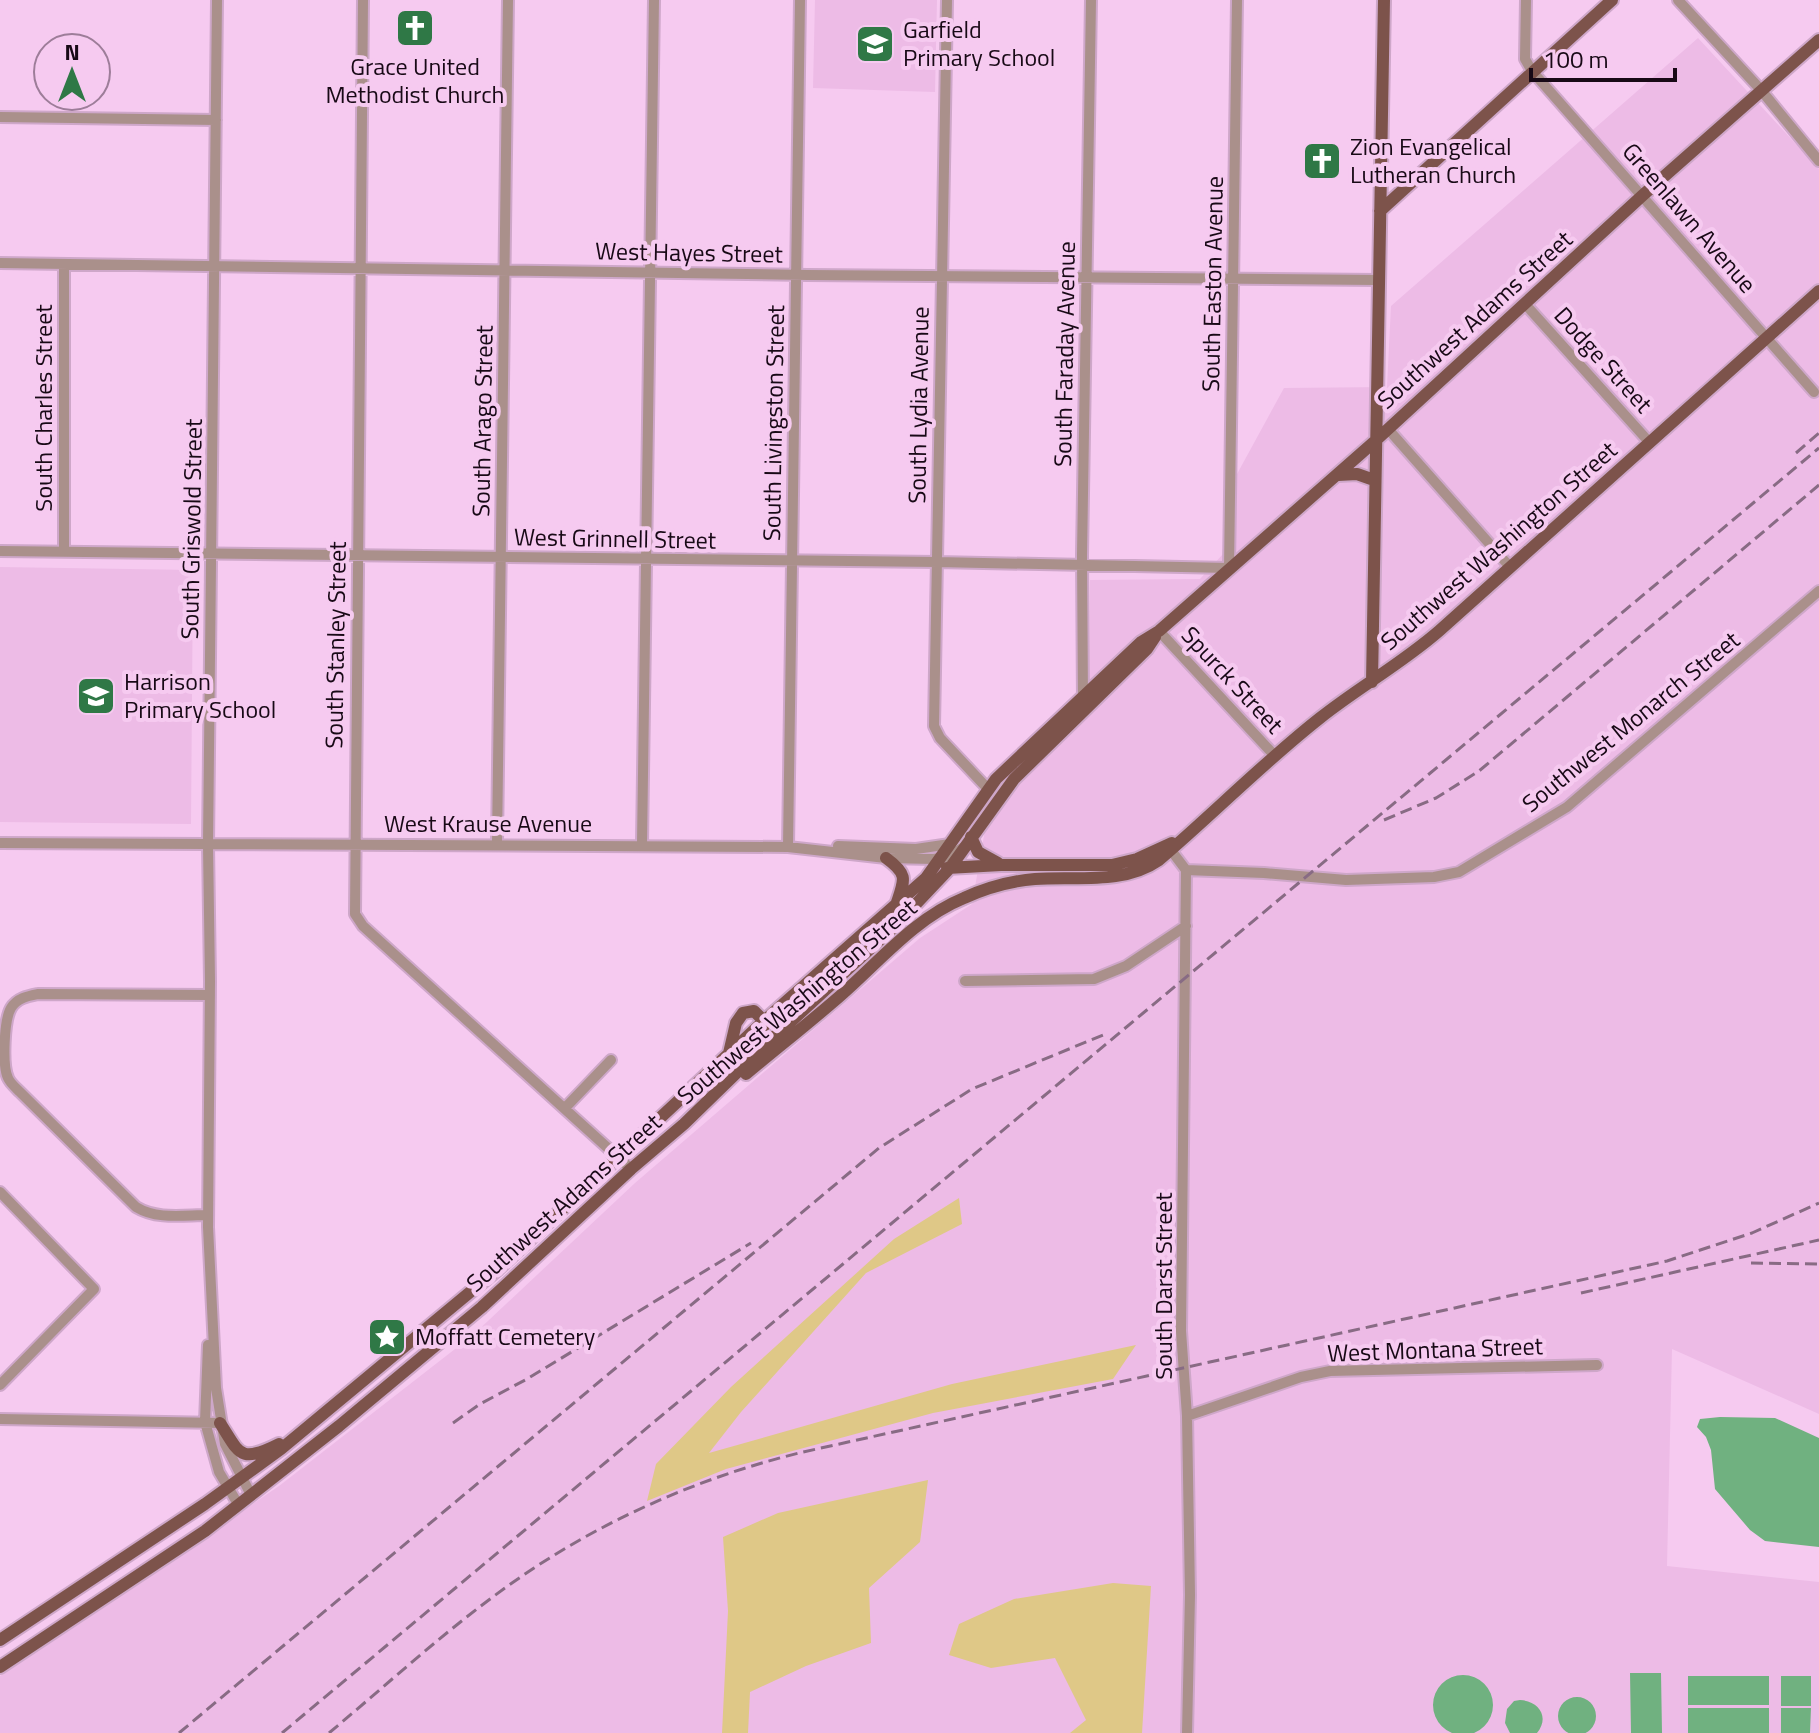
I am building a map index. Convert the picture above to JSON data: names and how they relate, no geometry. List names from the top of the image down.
{
  "streets": {
    "main road": ["Southwest Adams Street", "Southwest Washington Street"],
    "street": [
      "Greenlawn Avenue",
      "West Hayes Street",
      "South Easton Avenue",
      "South Faraday Avenue",
      "Dodge Street",
      "South Lydia Avenue",
      "South Charles Street",
      "South Arago Street",
      "South Livingston Street",
      "South Griswold Street",
      "West Grinnell Street",
      "South Stanley Street",
      "Spurck Street",
      "Southwest Monarch Street",
      "West Krause Avenue",
      "South Darst Street",
      "West Montana Street"
    ]
  },
  "crossings": [
    ["Greenlawn Avenue", "Southwest Adams Street"],
    ["Greenlawn Avenue", "Southwest Washington Street"],
    ["West Hayes Street", "South Easton Avenue"],
    ["West Hayes Street", "South Faraday Avenue"],
    ["West Hayes Street", "South Lydia Avenue"],
    ["West Hayes Street", "South Charles Street"],
    ["West Hayes Street", "South Arago Street"],
    ["West Hayes Street", "South Livingston Street"],
    ["West Hayes Street", "South Griswold Street"],
    ["West Hayes Street", "South Stanley Street"],
    ["South Easton Avenue", "Southwest Adams Street"],
    ["South Easton Avenue", "West Grinnell Street"],
    ["Southwest Adams Street", "South Faraday Avenue"],
    ["Southwest Adams Street", "Dodge Street"],
    ["Southwest Adams Street", "South Lydia Avenue"],
    ["Southwest Adams Street", "South Griswold Street"],
    ["Southwest Adams Street", "West Grinnell Street"],
    ["Southwest Adams Street", "Southwest Washington Street"],
    ["Southwest Adams Street", "South Stanley Street"],
    ["Southwest Adams Street", "Spurck Street"],
    ["Southwest Adams Street", "West Krause Avenue"],
    ["South Faraday Avenue", "West Grinnell Street"],
    ["Dodge Street", "Southwest Washington Street"],
    ["South Lydia Avenue", "West Grinnell Street"],
    ["South Charles Street", "West Grinnell Street"],
    ["South Arago Street", "West Grinnell Street"],
    ["South Arago Street", "West Krause Avenue"],
    ["South Livingston Street", "West Grinnell Street"],
    ["South Livingston Street", "West Krause Avenue"],
    ["South Griswold Street", "West Grinnell Street"],
    ["South Griswold Street", "West Krause Avenue"],
    ["West Grinnell Street", "South Stanley Street"],
    ["Southwest Washington Street", "Spurck Street"],
    ["Southwest Washington Street", "West Krause Avenue"],
    ["South Stanley Street", "West Krause Avenue"],
    ["Southwest Monarch Street", "South Darst Street"],
    ["South Darst Street", "West Montana Street"]
  ],
  "places": {
    "church": ["Grace United Methodist Church", "Zion Evangelical Lutheran Church"],
    "school or university": ["Garfield Primary School", "Harrison Primary School"],
    "place": ["Moffatt Cemetery"]
  },
  "scale_bar": "100 m",
  "north": "top"
}
